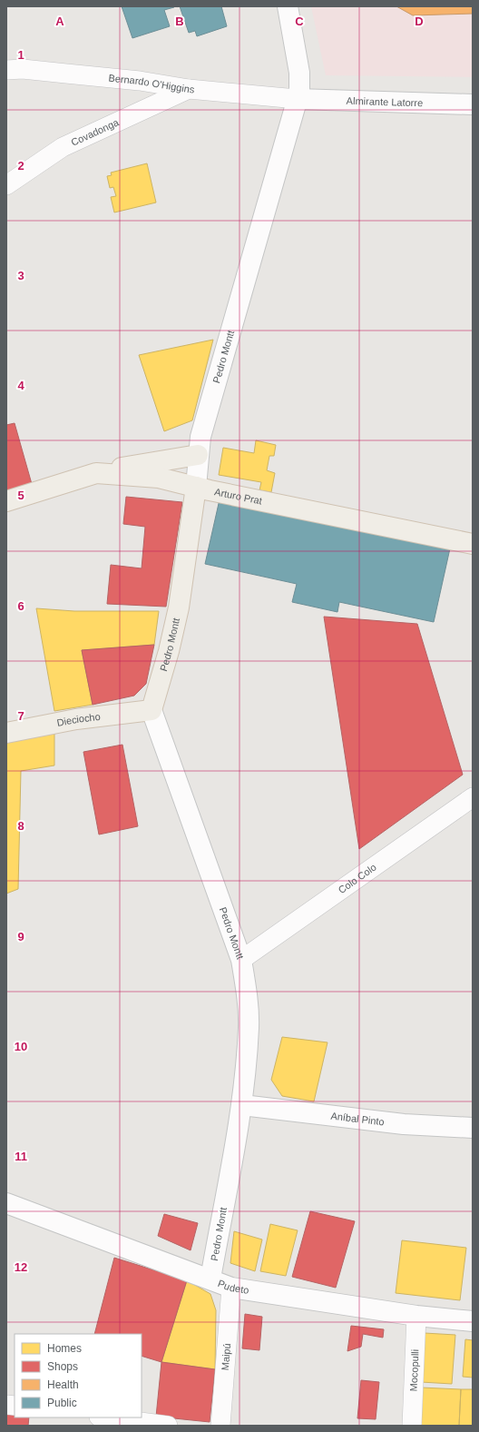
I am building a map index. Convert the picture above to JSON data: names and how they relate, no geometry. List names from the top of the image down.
{
  "streets": {
    "main road": ["Pedro Montt", "Arturo Prat", "Dieciocho"],
    "street": [
      "Bernardo O'Higgins",
      "Almirante Latorre",
      "Covadonga",
      "Colo Colo",
      "Aníbal Pinto",
      "Pudeto",
      "Maipú",
      "Mocopulli"
    ]
  },
  "crossings": [
    ["Bernardo O'Higgins", "Almirante Latorre"],
    ["Bernardo O'Higgins", "Covadonga"],
    ["Bernardo O'Higgins", "Pedro Montt"],
    ["Almirante Latorre", "Pedro Montt"],
    ["Pedro Montt", "Arturo Prat"],
    ["Pedro Montt", "Dieciocho"],
    ["Pedro Montt", "Colo Colo"],
    ["Pedro Montt", "Aníbal Pinto"],
    ["Pedro Montt", "Pudeto"],
    ["Pudeto", "Maipú"],
    ["Pudeto", "Mocopulli"]
  ],
  "legend": [
    "Homes",
    "Shops",
    "Health",
    "Public"
  ],
  "grid": {
    "columns": [
      "A",
      "B",
      "C",
      "D"
    ],
    "rows": [
      "1",
      "2",
      "3",
      "4",
      "5",
      "6",
      "7",
      "8",
      "9",
      "10",
      "11",
      "12"
    ]
  }
}
